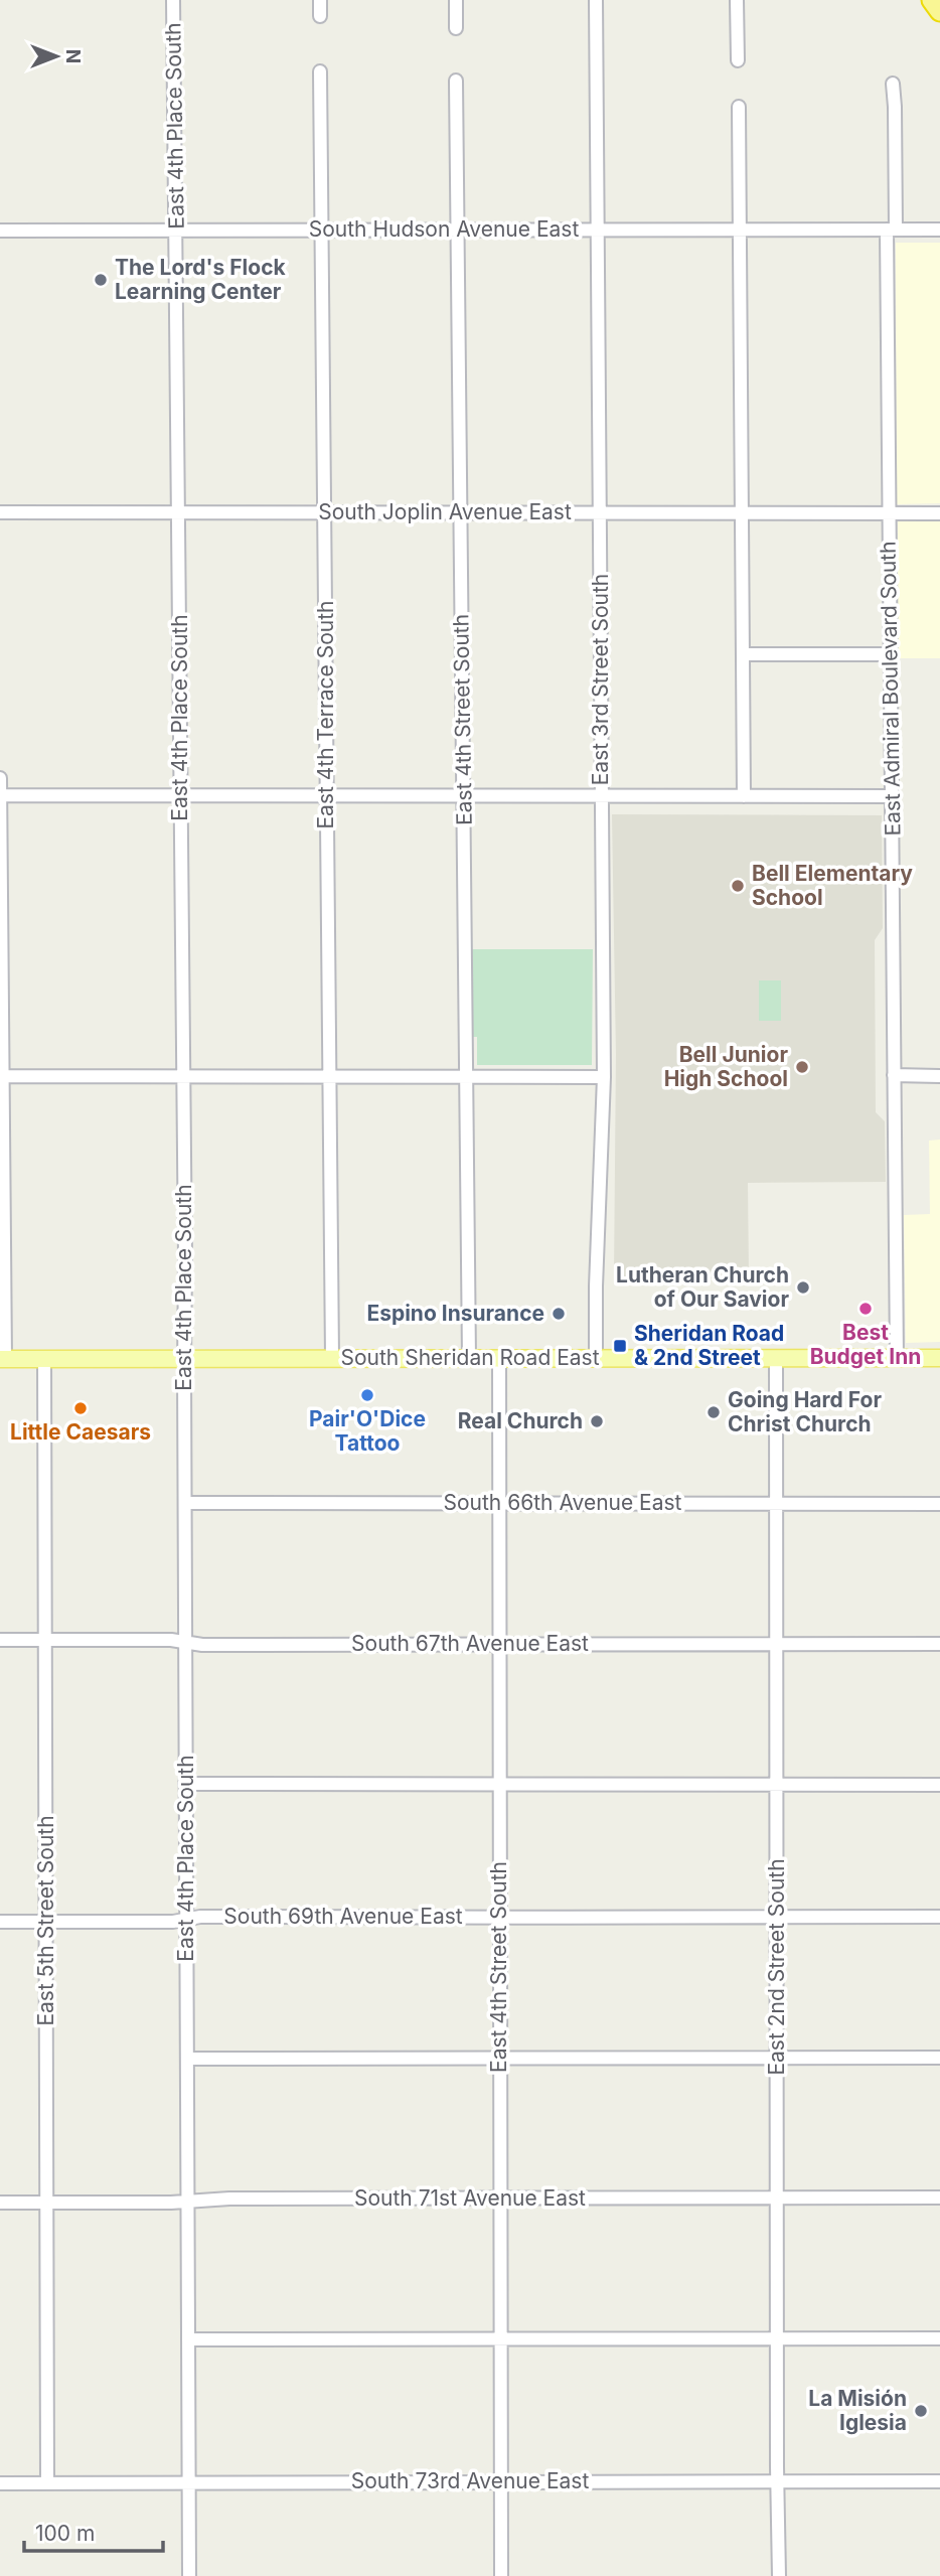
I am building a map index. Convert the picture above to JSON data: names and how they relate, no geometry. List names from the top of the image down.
{
  "streets": {
    "main road": ["South Sheridan Road East"],
    "street": [
      "East 4th Place South",
      "South Hudson Avenue East",
      "South Joplin Avenue East",
      "East 3rd Street South",
      "East Admiral Boulevard South",
      "East 4th Terrace South",
      "East 4th Street South",
      "South 66th Avenue East",
      "South 67th Avenue East",
      "South 69th Avenue East",
      "East 5th Street South",
      "East 2nd Street South",
      "South 71st Avenue East",
      "South 73rd Avenue East"
    ]
  },
  "crossings": [
    ["East 4th Place South", "South Hudson Avenue East"],
    ["East 4th Place South", "South Joplin Avenue East"],
    ["East 4th Place South", "South Sheridan Road East"],
    ["East 4th Place South", "South 66th Avenue East"],
    ["East 4th Place South", "South 67th Avenue East"],
    ["East 4th Place South", "South 69th Avenue East"],
    ["East 4th Place South", "South 71st Avenue East"],
    ["East 4th Place South", "South 73rd Avenue East"],
    ["South Hudson Avenue East", "East 3rd Street South"],
    ["South Hudson Avenue East", "East Admiral Boulevard South"],
    ["South Hudson Avenue East", "East 4th Terrace South"],
    ["South Hudson Avenue East", "East 4th Street South"],
    ["South Joplin Avenue East", "East 3rd Street South"],
    ["South Joplin Avenue East", "East Admiral Boulevard South"],
    ["South Joplin Avenue East", "East 4th Terrace South"],
    ["South Joplin Avenue East", "East 4th Street South"],
    ["East 3rd Street South", "South Sheridan Road East"],
    ["East Admiral Boulevard South", "South Sheridan Road East"],
    ["East 4th Terrace South", "South Sheridan Road East"],
    ["East 4th Street South", "South Sheridan Road East"],
    ["East 4th Street South", "South 66th Avenue East"],
    ["East 4th Street South", "South 67th Avenue East"],
    ["East 4th Street South", "South 69th Avenue East"],
    ["East 4th Street South", "South 71st Avenue East"],
    ["East 4th Street South", "South 73rd Avenue East"],
    ["South Sheridan Road East", "East 5th Street South"],
    ["South Sheridan Road East", "East 2nd Street South"],
    ["South 66th Avenue East", "East 2nd Street South"],
    ["South 67th Avenue East", "East 5th Street South"],
    ["South 67th Avenue East", "East 2nd Street South"],
    ["South 69th Avenue East", "East 5th Street South"],
    ["South 69th Avenue East", "East 2nd Street South"],
    ["East 5th Street South", "South 71st Avenue East"],
    ["East 5th Street South", "South 73rd Avenue East"],
    ["East 2nd Street South", "South 71st Avenue East"],
    ["East 2nd Street South", "South 73rd Avenue East"]
  ],
  "places": {
    "other": [
      "The Lord's Flock Learning Center",
      "Bell Elementary School",
      "Bell Junior High School",
      "Lutheran Church of Our Savior",
      "Best Budget Inn",
      "Espino Insurance",
      "Pair'O'Dice Tattoo",
      "Little Caesars",
      "Going Hard For Christ Church",
      "Real Church",
      "La Misión Iglesia"
    ],
    "transit": ["Sheridan Road & 2nd Street"]
  },
  "scale_bar": "100 m",
  "north": "right"
}
